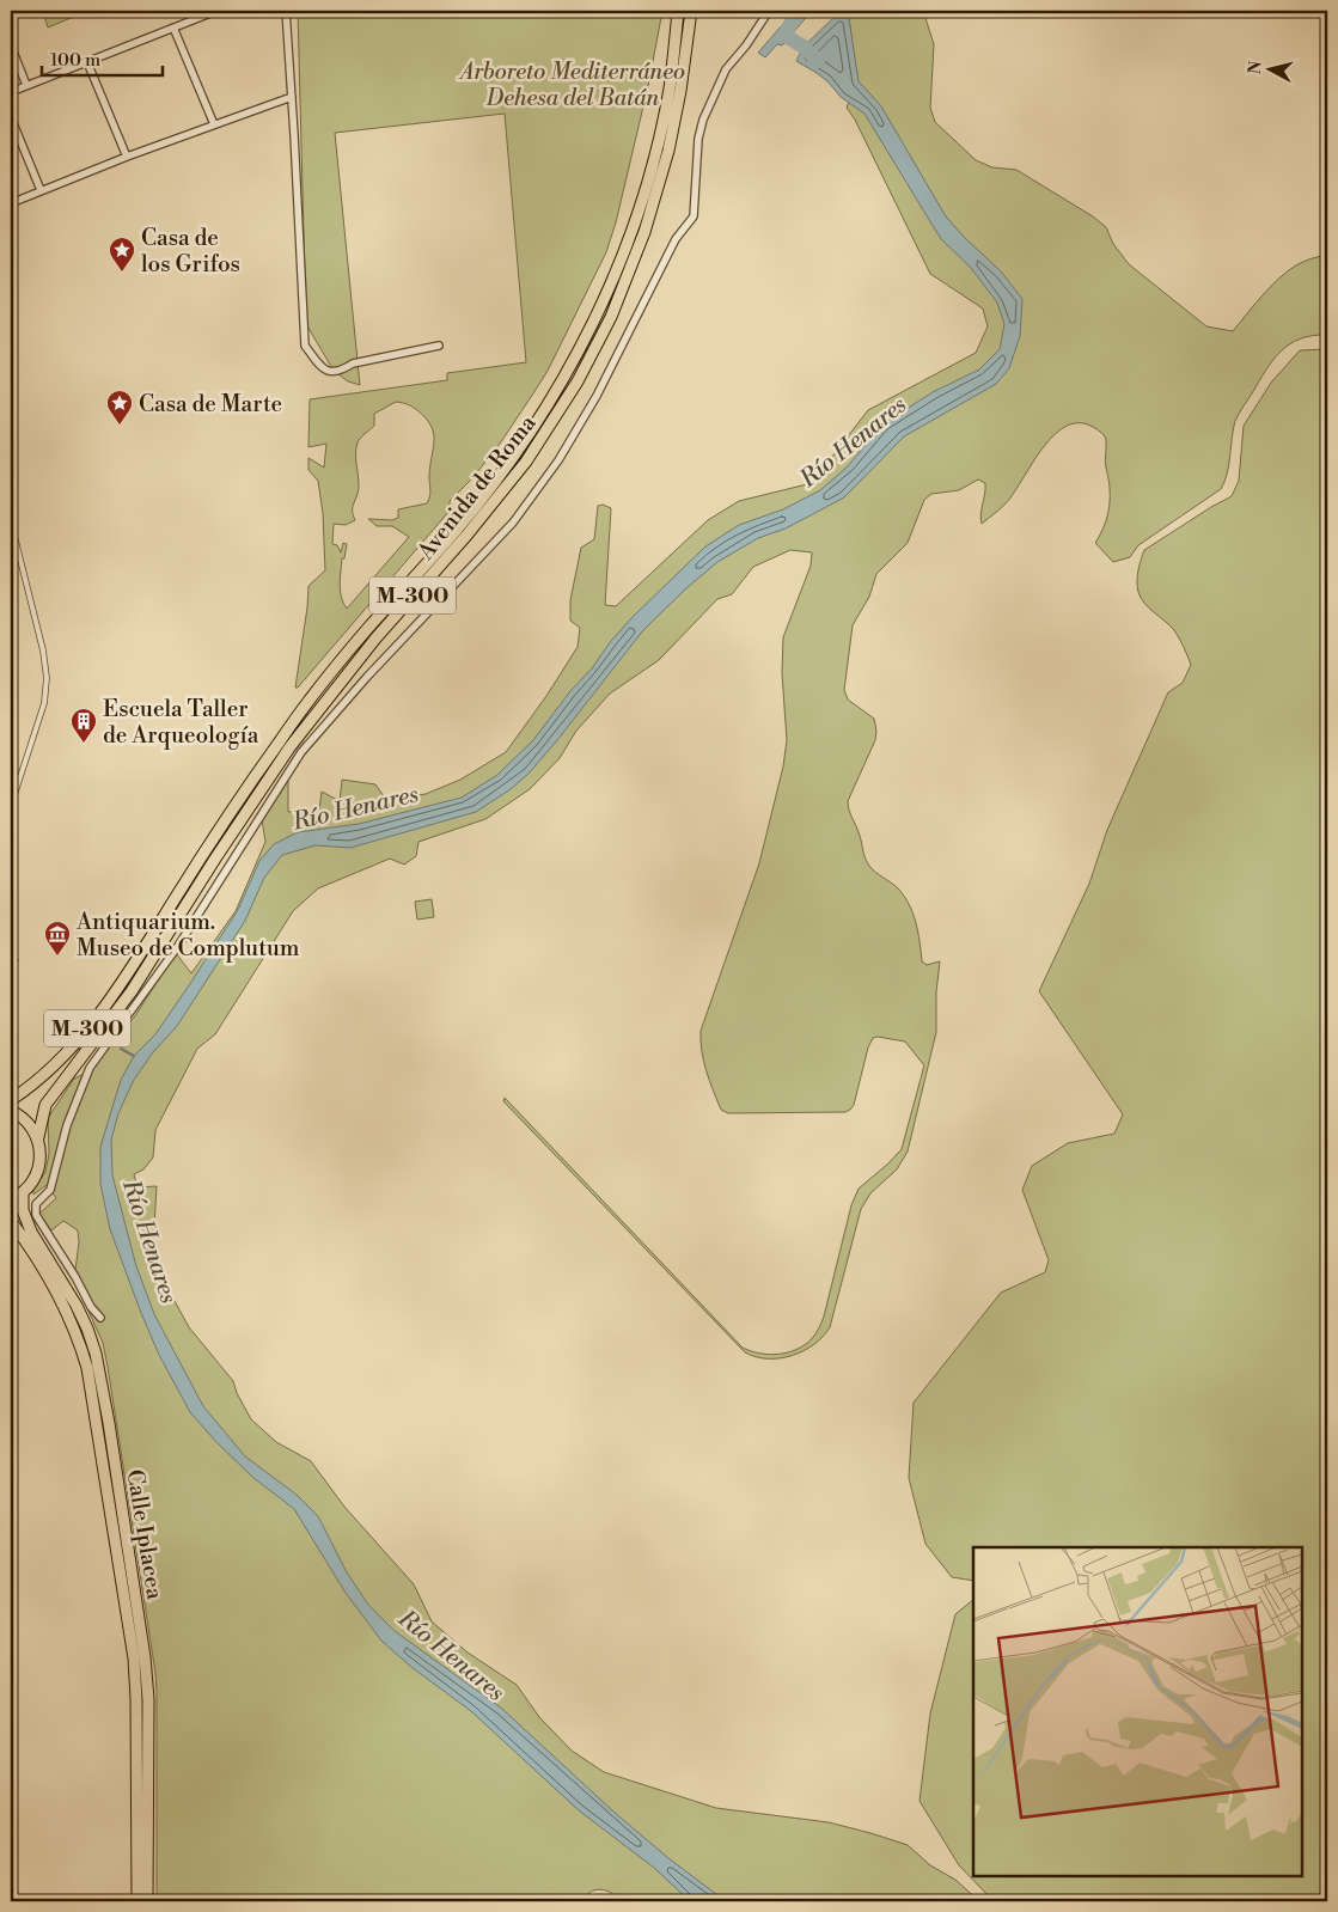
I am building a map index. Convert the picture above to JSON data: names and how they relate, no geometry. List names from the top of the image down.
{
  "streets": {
    "main road": ["Avenida de Roma", "M-300", "Calle Iplacea"]
  },
  "crossings": [
    ["Avenida de Roma", "M-300"],
    ["M-300", "Calle Iplacea"]
  ],
  "water": ["Río Henares"],
  "parks": ["Arboreto Mediterráneo Dehesa del Batán"],
  "places": {
    "place": ["Casa de los Grifos", "Casa de Marte"],
    "building": ["Escuela Taller de Arqueología"],
    "museum": ["Antiquarium. Museo de Complutum"]
  },
  "scale_bar": "100 m",
  "north": "left"
}
